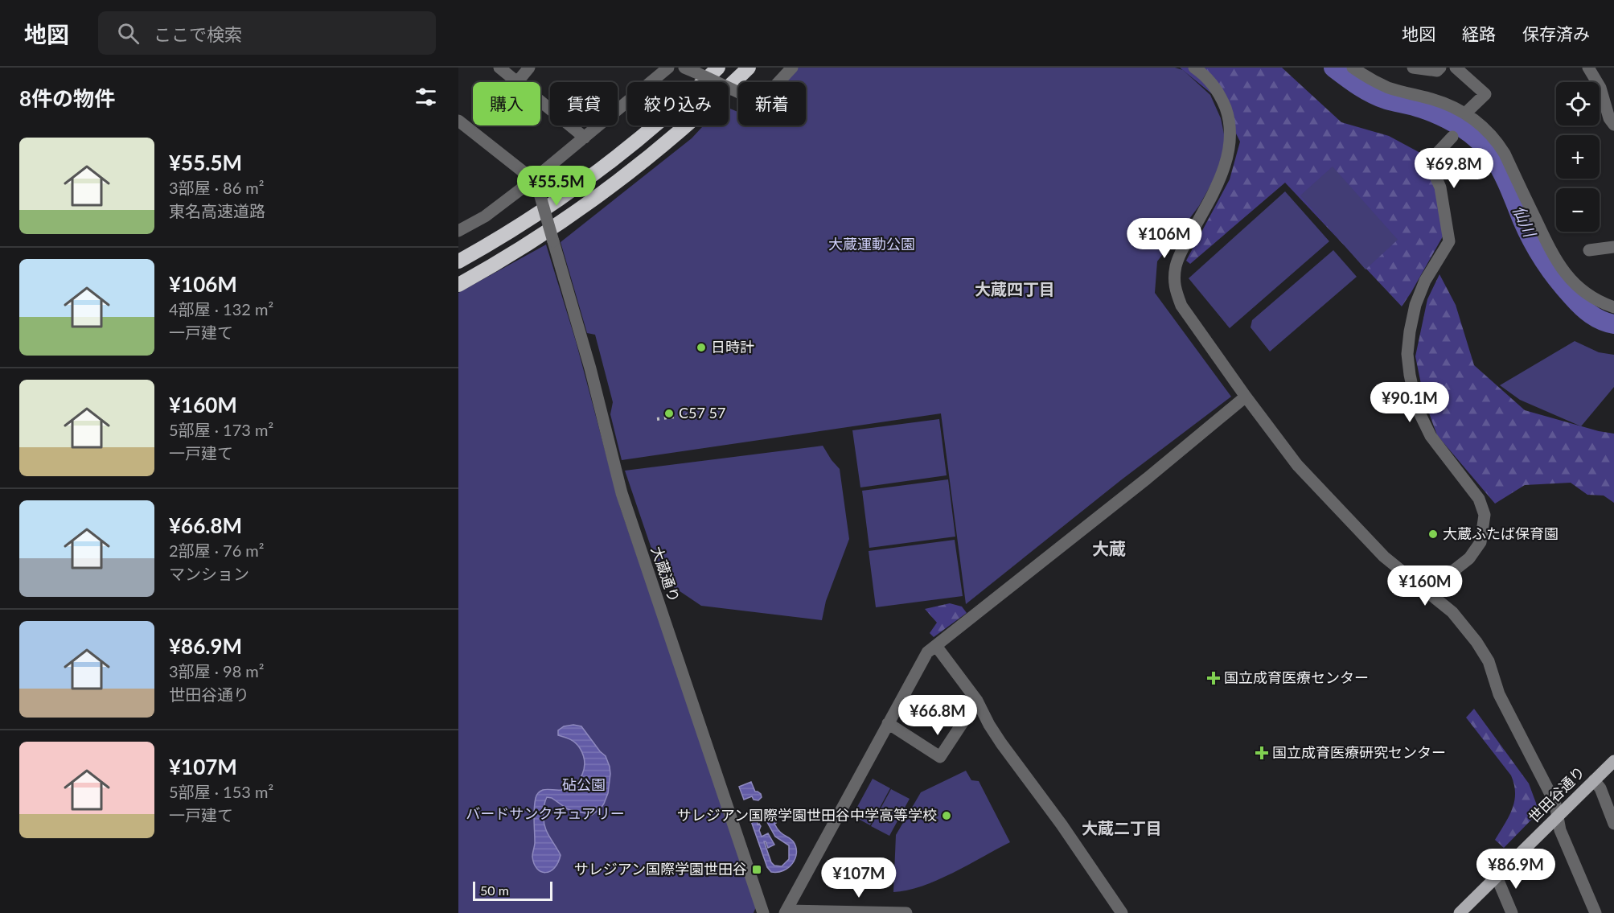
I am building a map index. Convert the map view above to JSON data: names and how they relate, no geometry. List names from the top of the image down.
{
  "streets": {
    "main road": ["世田谷通り"],
    "street": ["大蔵通り"]
  },
  "districts": ["大蔵四丁目", "大蔵", "大蔵二丁目"],
  "water": ["仙川"],
  "parks": ["大蔵運動公園", "砧公園", "バードサンクチュアリー"],
  "places": {
    "other": [
      "日時計",
      "C57 57",
      "大蔵ふたば保育園",
      "サレジアン国際学園世田谷中学高等学校"
    ],
    "health": ["国立成育医療センター", "国立成育医療研究センター"],
    "transit": ["サレジアン国際学園世田谷"]
  },
  "scale_bar": "50 m",
  "page": {
    "header": "地図",
    "search": "ここで検索",
    "nav": ["地図", "経路", "保存済み"],
    "heading": "8件の物件",
    "map_buttons": ["+", "−"],
    "chip": [
      "購入",
      "賃貸",
      "絞り込み",
      "新着"
    ],
    "list": [
      {
        "name": "¥55.5M",
        "note": "3部屋 · 86 m² · 東名高速道路"
      },
      {
        "name": "¥106M",
        "note": "4部屋 · 132 m² · 一戸建て"
      },
      {
        "name": "¥160M",
        "note": "5部屋 · 173 m² · 一戸建て"
      },
      {
        "name": "¥66.8M",
        "note": "2部屋 · 76 m² · マンション"
      },
      {
        "name": "¥86.9M",
        "note": "3部屋 · 98 m² · 世田谷通り"
      },
      {
        "name": "¥107M",
        "note": "5部屋 · 153 m² · 一戸建て"
      }
    ],
    "price": [
      "¥69.8M",
      "¥55.5M",
      "¥106M",
      "¥90.1M",
      "¥160M",
      "¥66.8M",
      "¥86.9M",
      "¥107M"
    ],
    "scale": "50 m"
  }
}
